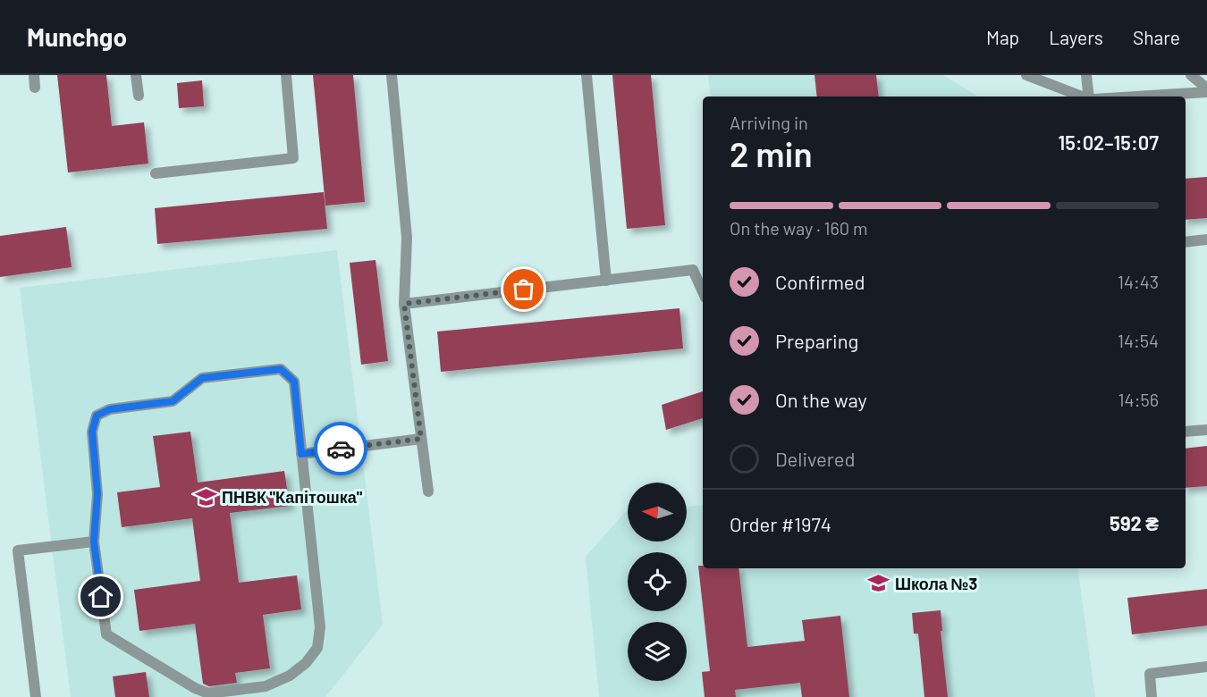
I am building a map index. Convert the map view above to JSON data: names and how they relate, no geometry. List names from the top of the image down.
{
  "places": {
    "school or university": ["ПНВК \"Капітошка\"", "Школа №3"]
  },
  "north": "left",
  "page": {
    "header": "Munchgo",
    "nav": ["Map", "Layers", "Share"],
    "heading": ["2 min", "Arriving in", "15:02–15:07"],
    "panel": ["Order #1974", "592 ₴"],
    "bar": "On the way · 160 m",
    "list": [
      ["Confirmed", "14:43"],
      ["Preparing", "14:54"],
      ["On the way", "14:56"],
      "Delivered"
    ]
  }
}
